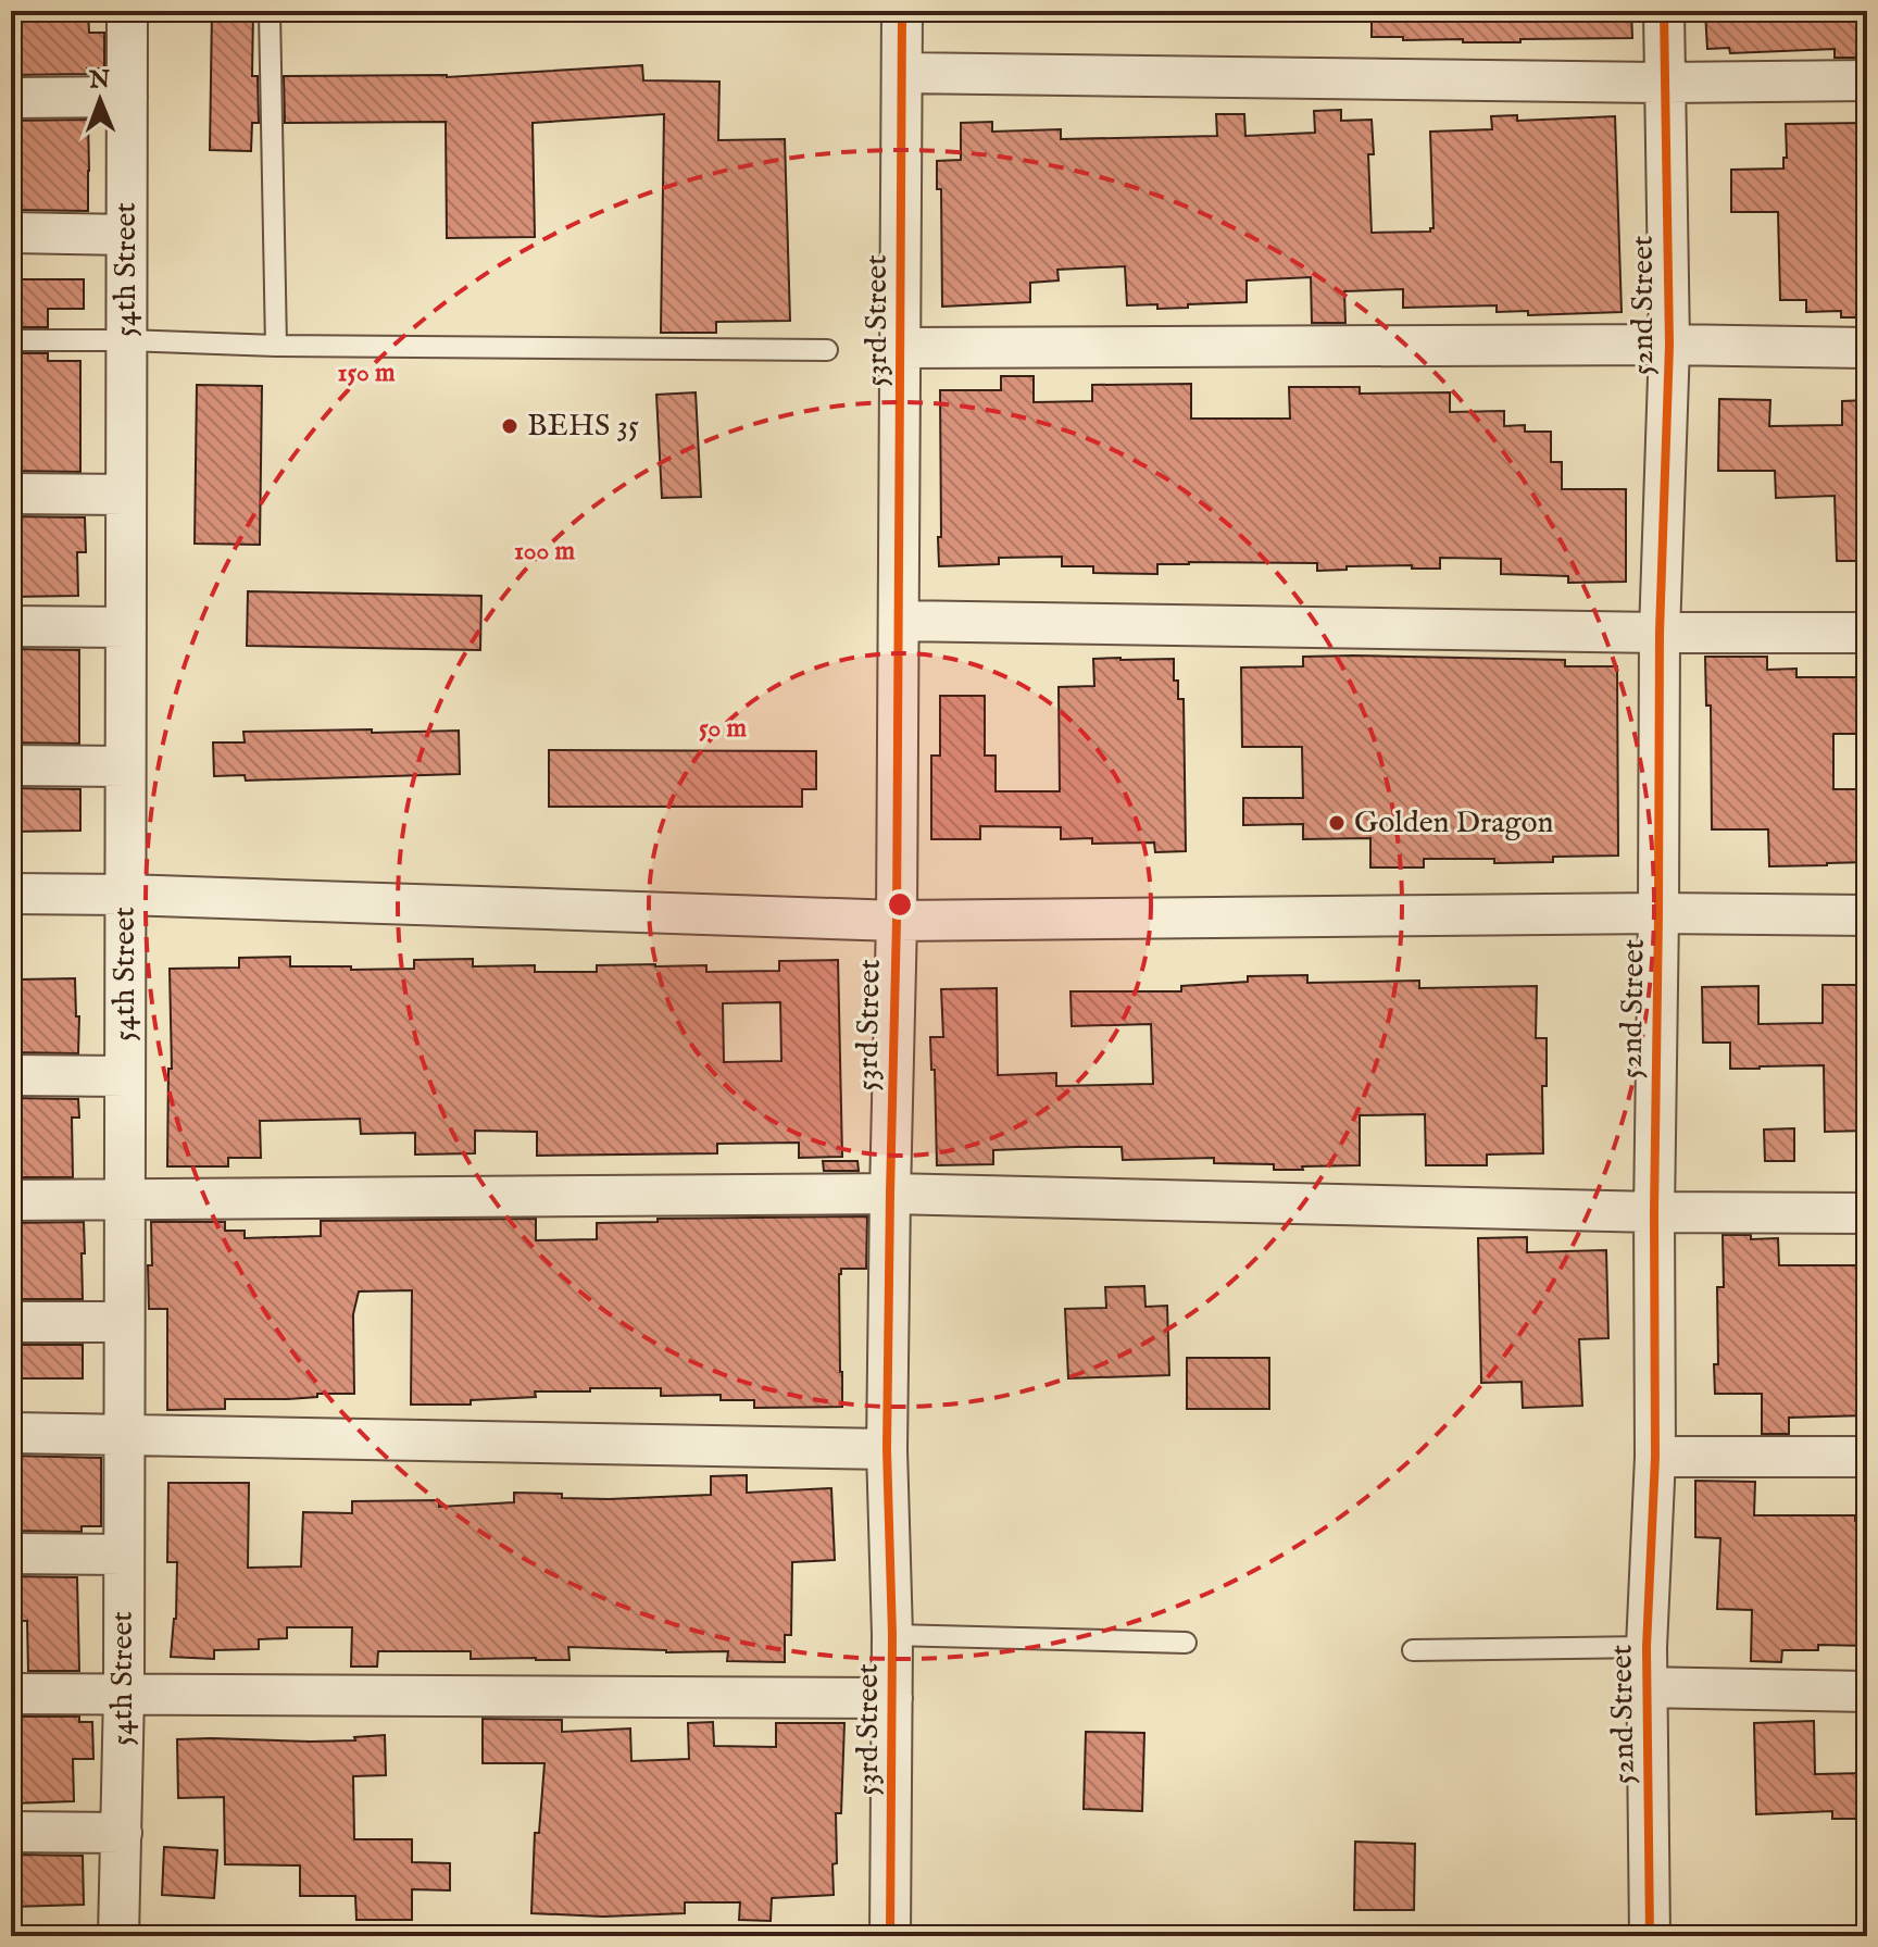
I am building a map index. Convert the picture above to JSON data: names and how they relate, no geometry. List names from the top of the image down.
{
  "streets": {
    "street": ["54th Street", "52nd Street", "53rd Street"]
  },
  "places": ["BEHS 35", "Golden Dragon"],
  "north": "top",
  "rings": ["150 m", "100 m", "50 m"]
}
